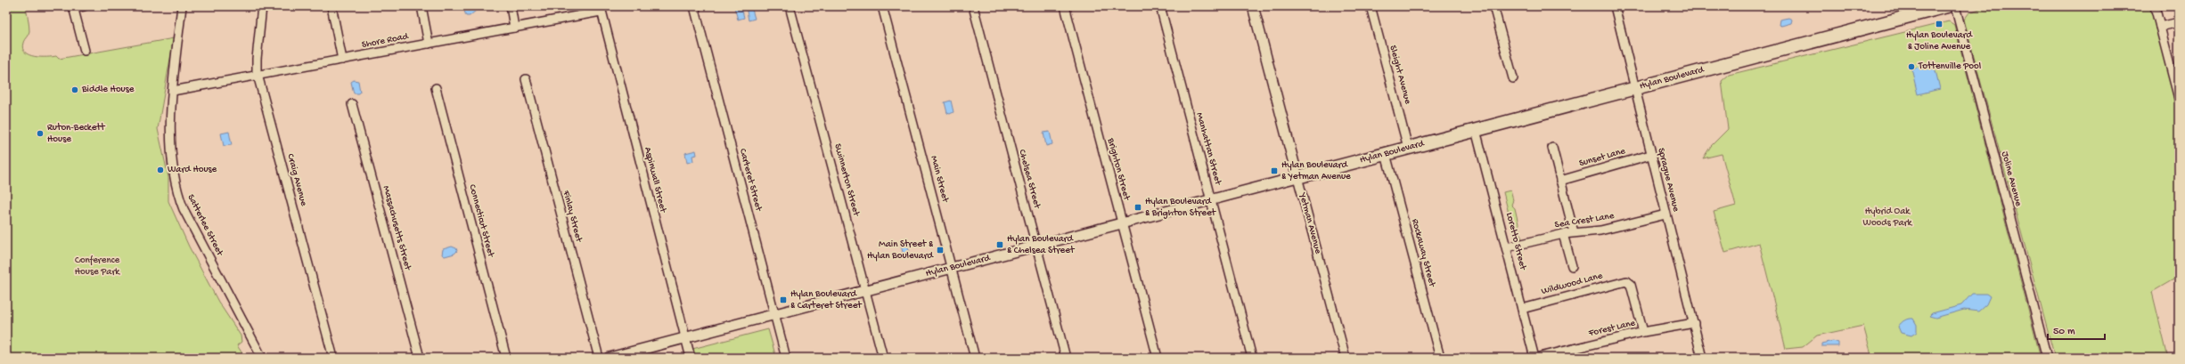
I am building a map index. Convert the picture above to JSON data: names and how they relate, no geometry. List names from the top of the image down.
{
  "streets": {
    "main road": ["Hylan Boulevard"],
    "street": [
      "Shore Road",
      "Sleight Avenue",
      "Manhattan Street",
      "Sunset Lane",
      "Brighton Street",
      "Main Street",
      "Chelsea Street",
      "Joline Avenue",
      "Craig Avenue",
      "Aspinwall Street",
      "Carteret Street",
      "Swinnerton Street",
      "Sprague Avenue",
      "Finlay Street",
      "Connecticut Street",
      "Sea Crest Lane",
      "Yetman Avenue",
      "Satterlee Street",
      "Massachusetts Street",
      "Loretto Street",
      "Rockaway Street",
      "Wildwood Lane",
      "Forest Lane"
    ]
  },
  "crossings": [
    ["Shore Road", "Craig Avenue"],
    ["Shore Road", "Aspinwall Street"],
    ["Shore Road", "Satterlee Street"],
    ["Sleight Avenue", "Hylan Boulevard"],
    ["Hylan Boulevard", "Manhattan Street"],
    ["Hylan Boulevard", "Brighton Street"],
    ["Hylan Boulevard", "Main Street"],
    ["Hylan Boulevard", "Chelsea Street"],
    ["Hylan Boulevard", "Aspinwall Street"],
    ["Hylan Boulevard", "Carteret Street"],
    ["Hylan Boulevard", "Swinnerton Street"],
    ["Hylan Boulevard", "Sprague Avenue"],
    ["Hylan Boulevard", "Yetman Avenue"],
    ["Hylan Boulevard", "Loretto Street"],
    ["Hylan Boulevard", "Rockaway Street"],
    ["Sunset Lane", "Sprague Avenue"],
    ["Sprague Avenue", "Sea Crest Lane"],
    ["Sprague Avenue", "Forest Lane"],
    ["Sea Crest Lane", "Loretto Street"],
    ["Sea Crest Lane", "Wildwood Lane"],
    ["Loretto Street", "Wildwood Lane"],
    ["Loretto Street", "Forest Lane"],
    ["Wildwood Lane", "Forest Lane"]
  ],
  "parks": ["Hybrid Oak Woods Park", "Conference House Park"],
  "places": {
    "transit": [
      "Hylan Boulevard & Joline Avenue",
      "Hylan Boulevard & Yetman Avenue",
      "Hylan Boulevard & Brighton Street",
      "Hylan Boulevard & Chelsea Street",
      "Main Street & Hylan Boulevard",
      "Hylan Boulevard & Carteret Street"
    ],
    "other": [
      "Tottenville Pool",
      "Biddle House",
      "Ruton-Beckett House",
      "Ward House"
    ]
  },
  "scale_bar": "50 m"
}
